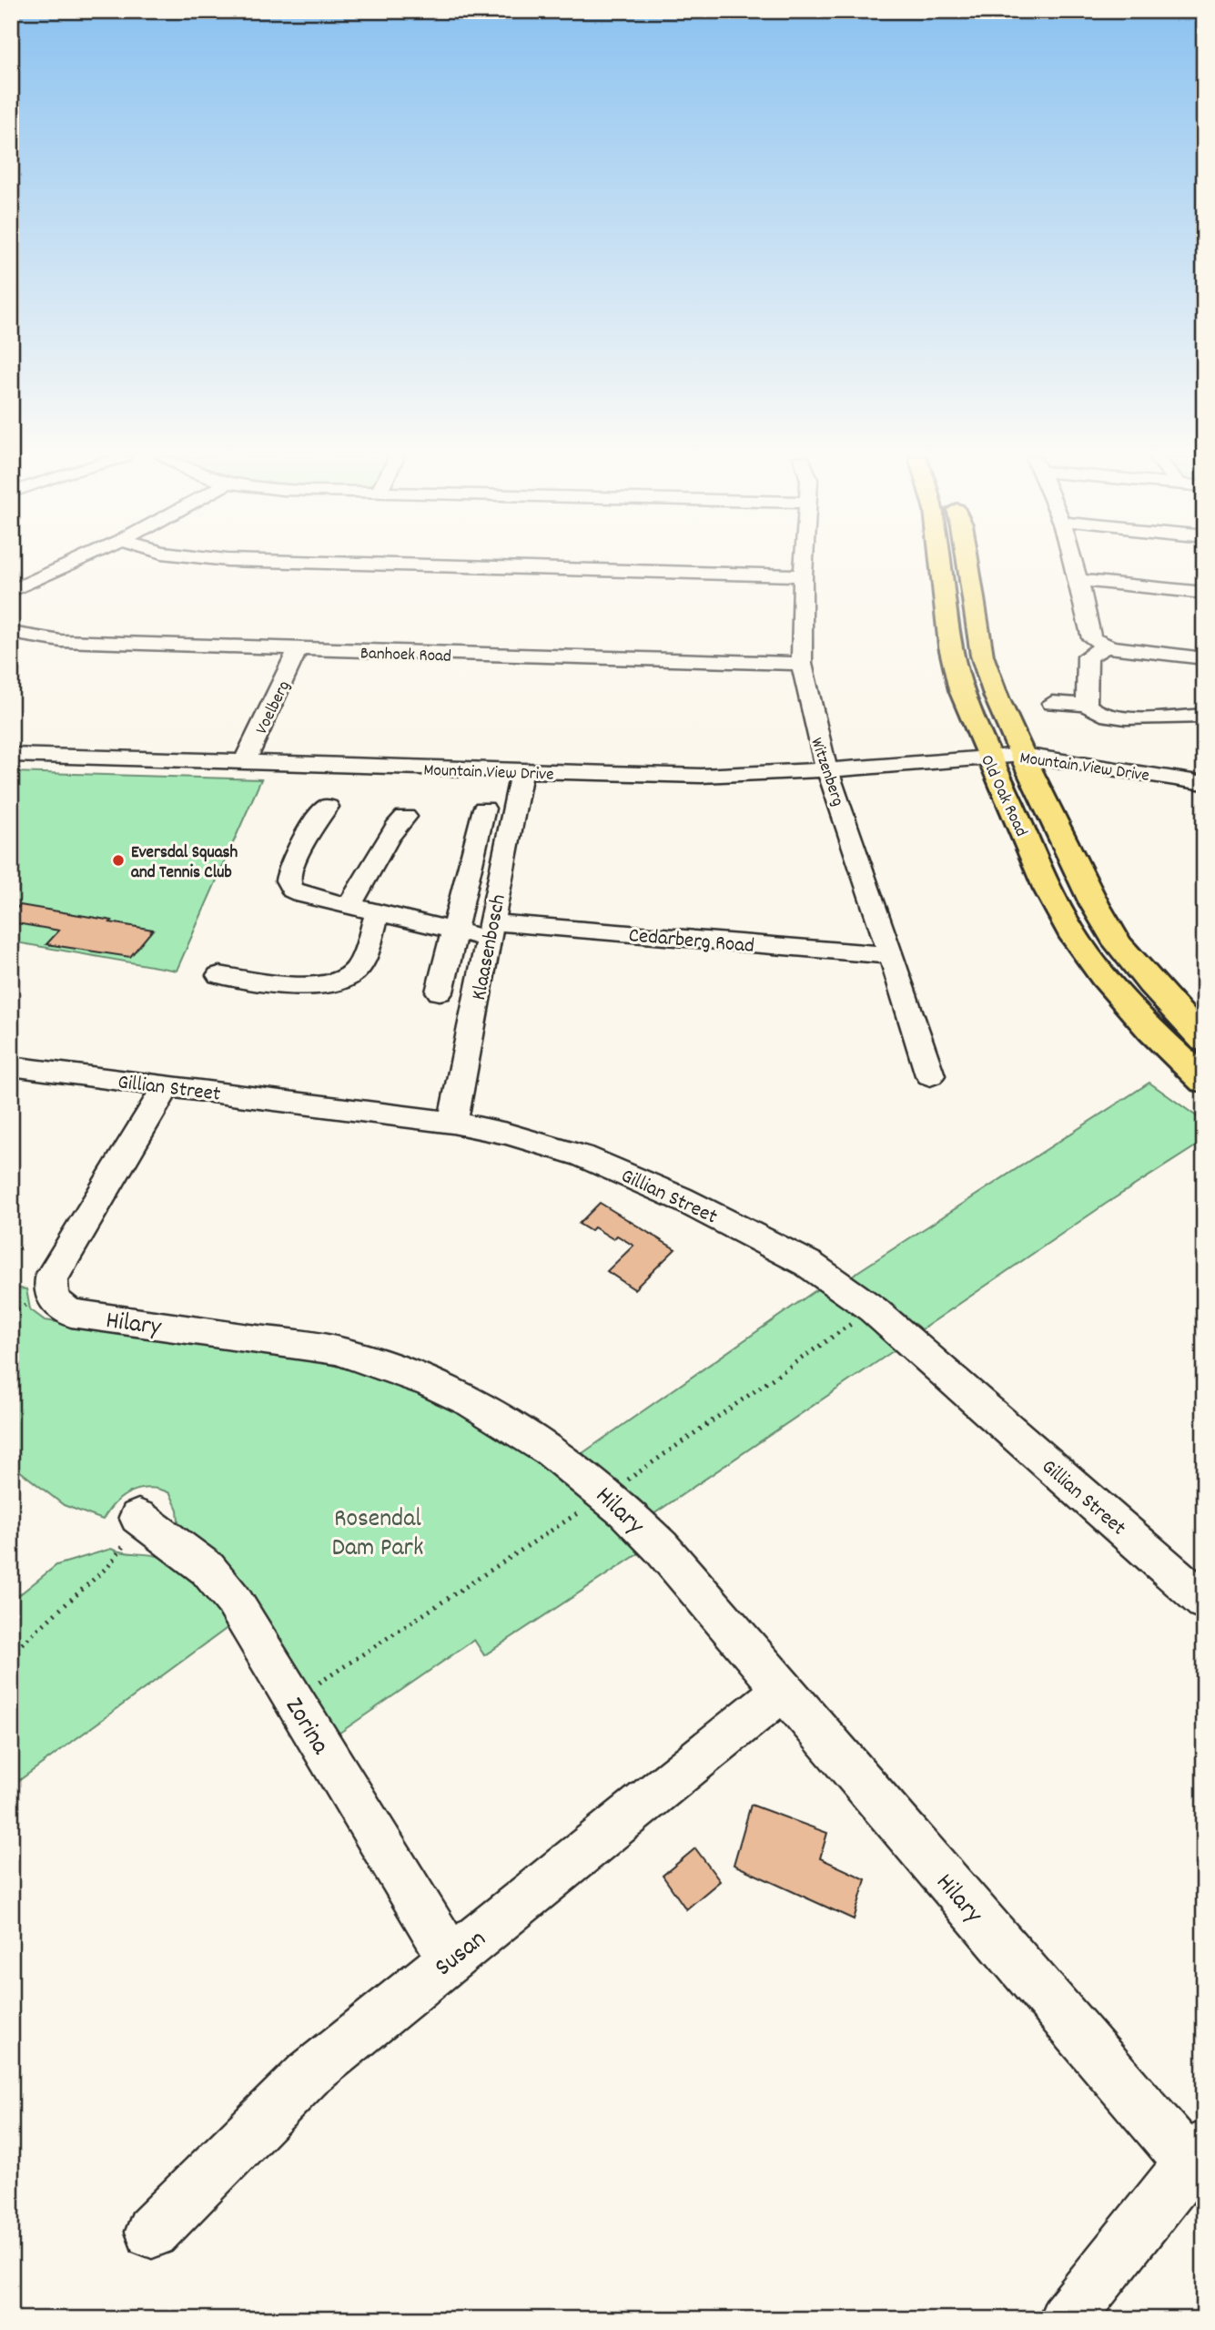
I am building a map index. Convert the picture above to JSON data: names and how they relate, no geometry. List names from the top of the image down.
{
  "streets": {
    "main road": ["Old Oak Road"],
    "street": [
      "Banhoek Road",
      "Voelberg",
      "Mountain View Drive",
      "Witzenberg",
      "Cedarberg Road",
      "Klaasenbosch",
      "Gillian Street",
      "Hilary",
      "Zorina",
      "Susan"
    ]
  },
  "crossings": [
    ["Banhoek Road", "Voelberg"],
    ["Banhoek Road", "Witzenberg"],
    ["Voelberg", "Mountain View Drive"],
    ["Mountain View Drive", "Witzenberg"],
    ["Mountain View Drive", "Old Oak Road"],
    ["Mountain View Drive", "Klaasenbosch"],
    ["Witzenberg", "Cedarberg Road"],
    ["Cedarberg Road", "Klaasenbosch"],
    ["Klaasenbosch", "Gillian Street"],
    ["Gillian Street", "Hilary"],
    ["Hilary", "Susan"],
    ["Zorina", "Susan"]
  ],
  "parks": ["Rosendal Dam Park"],
  "places": ["Eversdal Squash and Tennis Club"]
}
